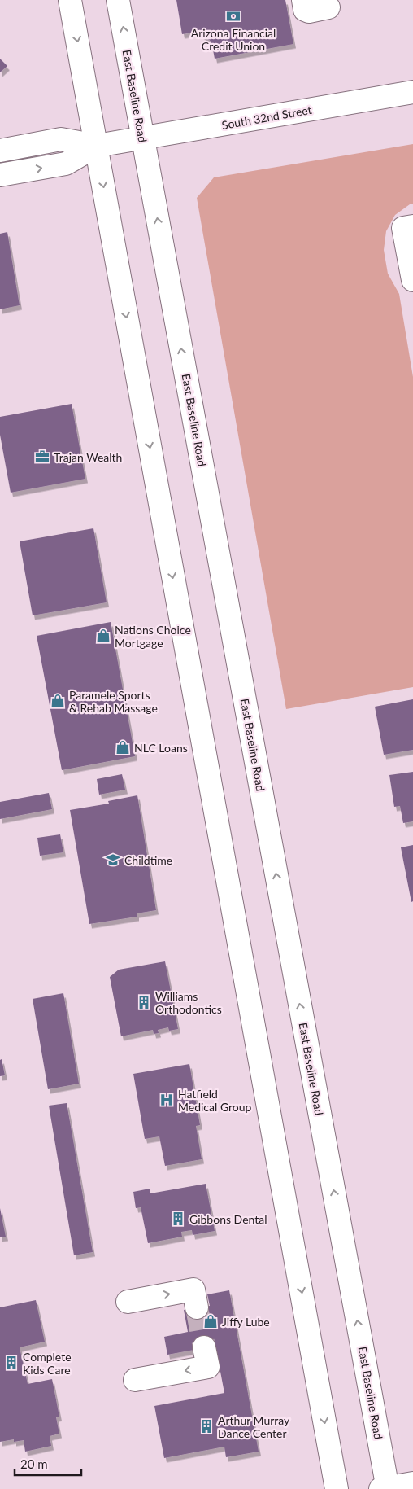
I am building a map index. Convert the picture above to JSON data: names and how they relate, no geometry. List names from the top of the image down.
{
  "streets": {
    "main road": ["East Baseline Road", "South 32nd Street"]
  },
  "crossings": [
    ["East Baseline Road", "South 32nd Street"]
  ],
  "places": {
    "bank": ["Arizona Financial Credit Union"],
    "office": ["Trajan Wealth"],
    "shop": [
      "Nations Choice Mortgage",
      "Paramele Sports & Rehab Massage",
      "NLC Loans",
      "Jiffy Lube"
    ],
    "school or university": ["Childtime"],
    "building": [
      "Williams Orthodontics",
      "Gibbons Dental",
      "Complete Kids Care",
      "Arthur Murray Dance Center"
    ],
    "hospital": ["Hatfield Medical Group"]
  },
  "scale_bar": "20 m"
}
